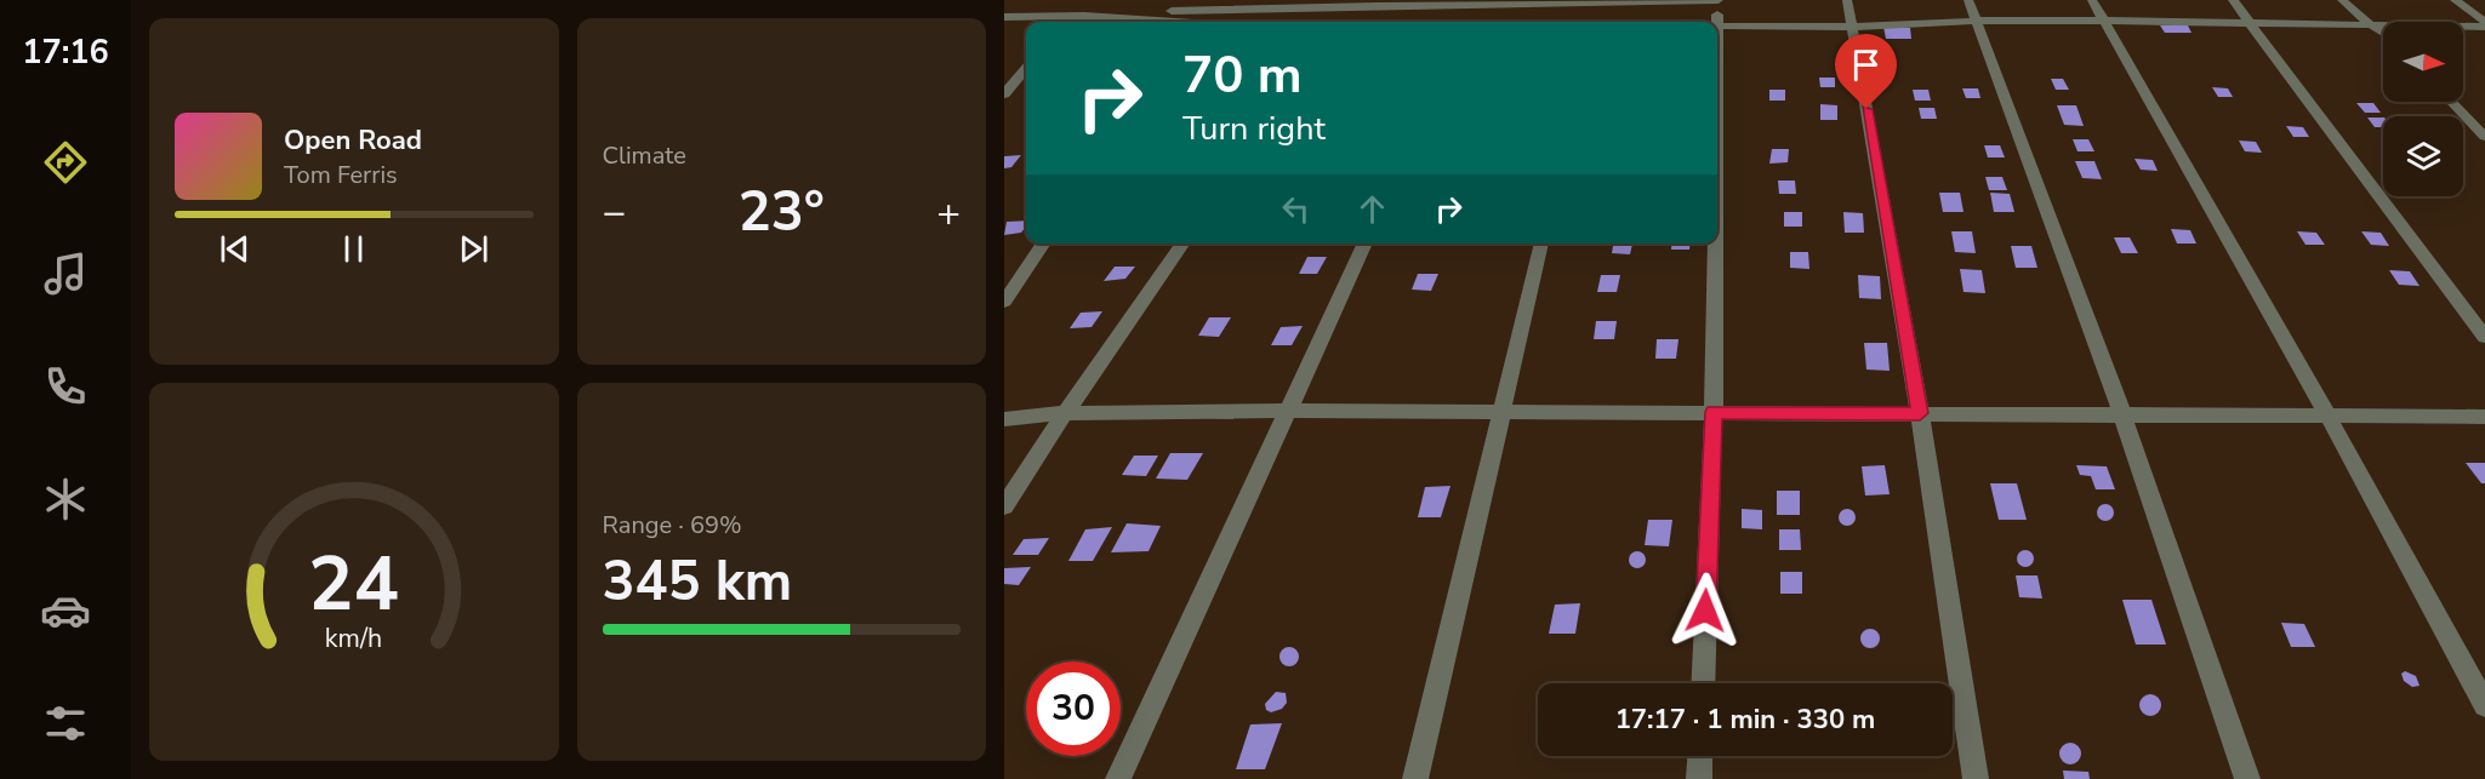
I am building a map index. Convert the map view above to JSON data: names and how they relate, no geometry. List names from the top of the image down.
{
  "north": "right",
  "page": {
    "tabs": "17:16",
    "tile": [
      "Climate",
      ["Range · 69%", "345 km"]
    ],
    "turn": ["70 m", "Turn right"],
    "song": ["Open Road", "Tom Ferris"],
    "heat": ["−", "23°", "+"],
    "limit": "30",
    "trip": "17:17 · 1 min · 330 m",
    "gauge": ["24", "km/h"]
  }
}
